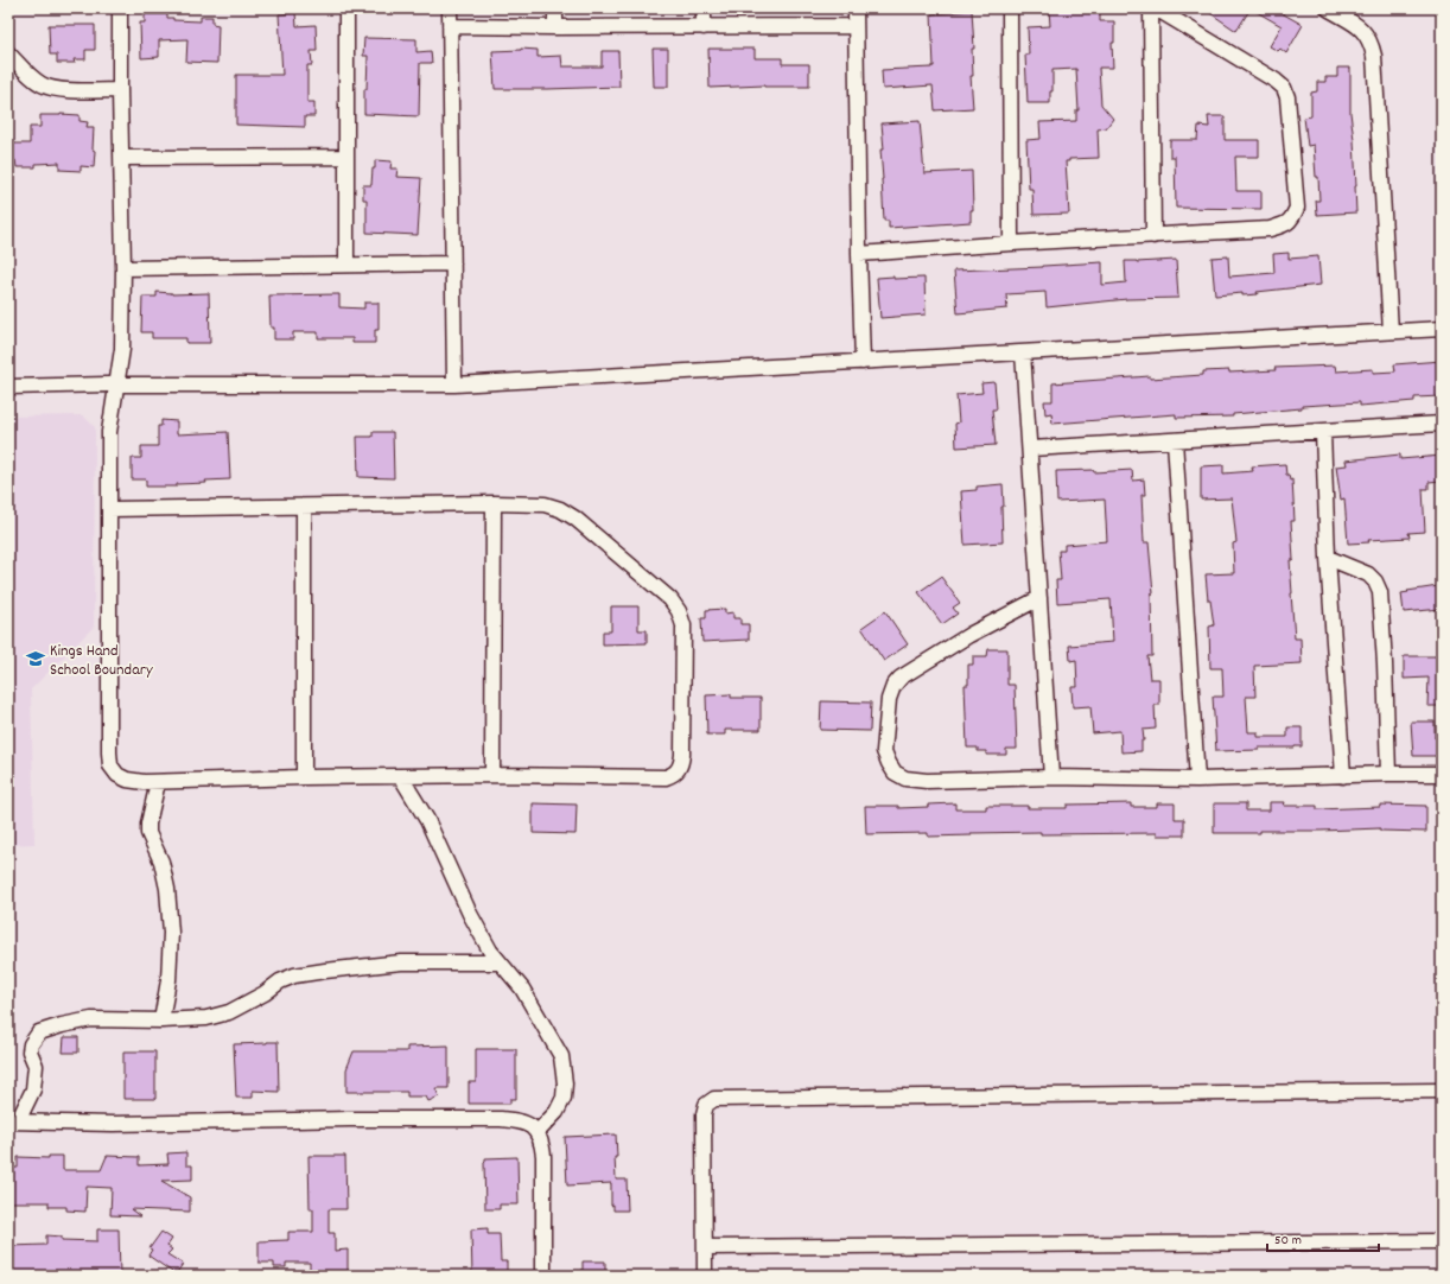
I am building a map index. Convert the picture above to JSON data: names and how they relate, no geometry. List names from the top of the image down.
{
  "places": {
    "school or university": ["Kings Hand School Boundary"]
  },
  "scale_bar": "50 m"
}
